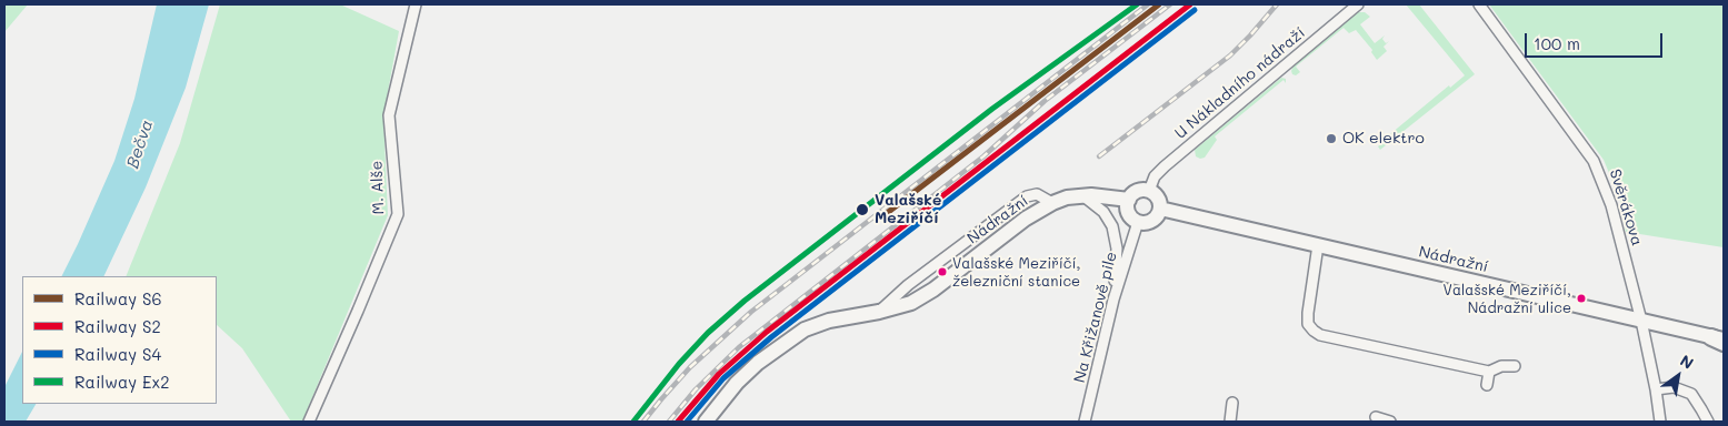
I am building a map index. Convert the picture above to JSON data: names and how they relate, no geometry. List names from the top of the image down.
{
  "streets": {
    "main road": ["Nádražní"],
    "street": [
      "U Nákladního nádraží",
      "M. Alše",
      "Svěrákova",
      "Na Křižanově pile"
    ]
  },
  "crossings": [
    ["U Nákladního nádraží", "Nádražní"],
    ["U Nákladního nádraží", "Na Křižanově pile"],
    ["Svěrákova", "Nádražní"],
    ["Nádražní", "Na Křižanově pile"]
  ],
  "water": ["Bečva"],
  "places": [
    "OK elektro",
    "Valašské Meziříčí",
    "Valašské Meziříčí, železniční stanice",
    "Valašské Meziříčí, Nádražní ulice"
  ],
  "lines": [
    "rail line S6",
    "rail line S2",
    "rail line Ex2",
    "rail line S4"
  ],
  "legend": [
    "Railway S6",
    "Railway S2",
    "Railway S4",
    "Railway Ex2"
  ],
  "scale_bar": "100 m",
  "north": "top right"
}
